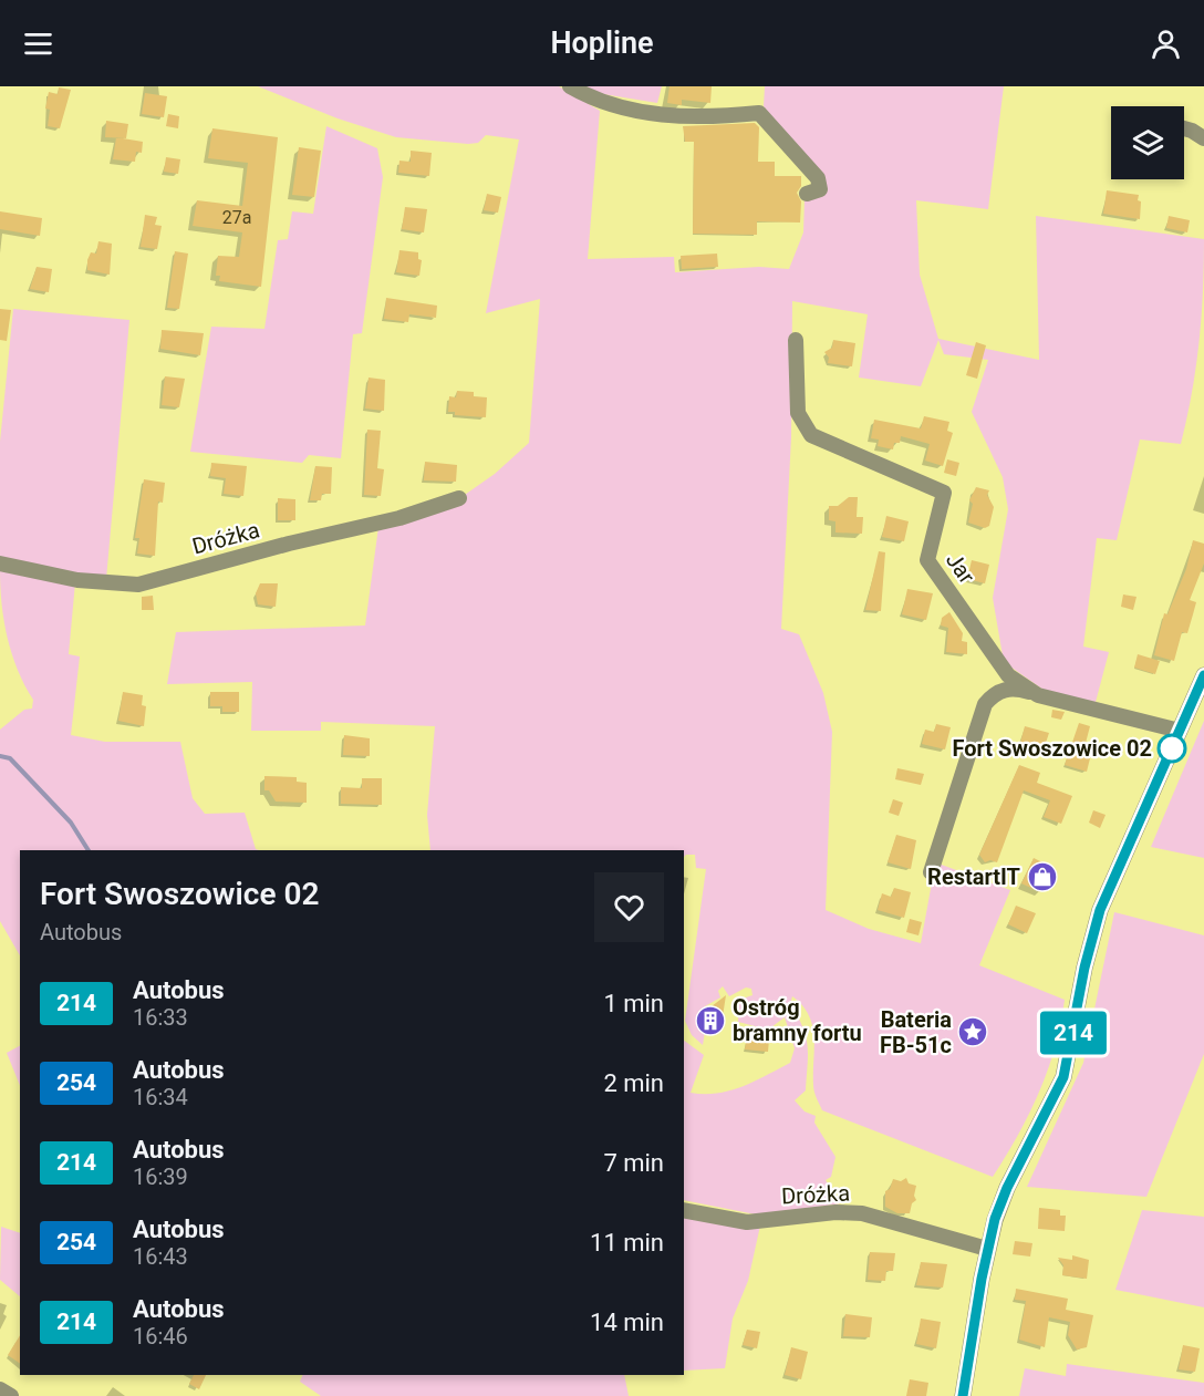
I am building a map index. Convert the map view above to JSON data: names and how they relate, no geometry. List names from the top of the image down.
{
  "streets": {
    "street": ["Dróżka", "Jar"]
  },
  "places": {
    "other": ["Fort Swoszowice 02"],
    "shop": ["RestartIT"],
    "building": ["Ostróg bramny fortu"],
    "place": ["Bateria FB-51c"]
  },
  "lines": ["bus line 214"],
  "house_numbers": ["27a"],
  "page": {
    "header": "Hopline",
    "on_map": "214",
    "heading": ["Fort Swoszowice 02", "Autobus"],
    "list": [
      {
        "mark": "214",
        "name": "Autobus",
        "note": "16:33",
        "value": "1 min"
      },
      {
        "mark": "254",
        "name": "Autobus",
        "note": "16:34",
        "value": "2 min"
      },
      {
        "mark": "214",
        "name": "Autobus",
        "note": "16:39",
        "value": "7 min"
      },
      {
        "mark": "254",
        "name": "Autobus",
        "note": "16:43",
        "value": "11 min"
      },
      {
        "mark": "214",
        "name": "Autobus",
        "note": "16:46",
        "value": "14 min"
      }
    ]
  }
}
